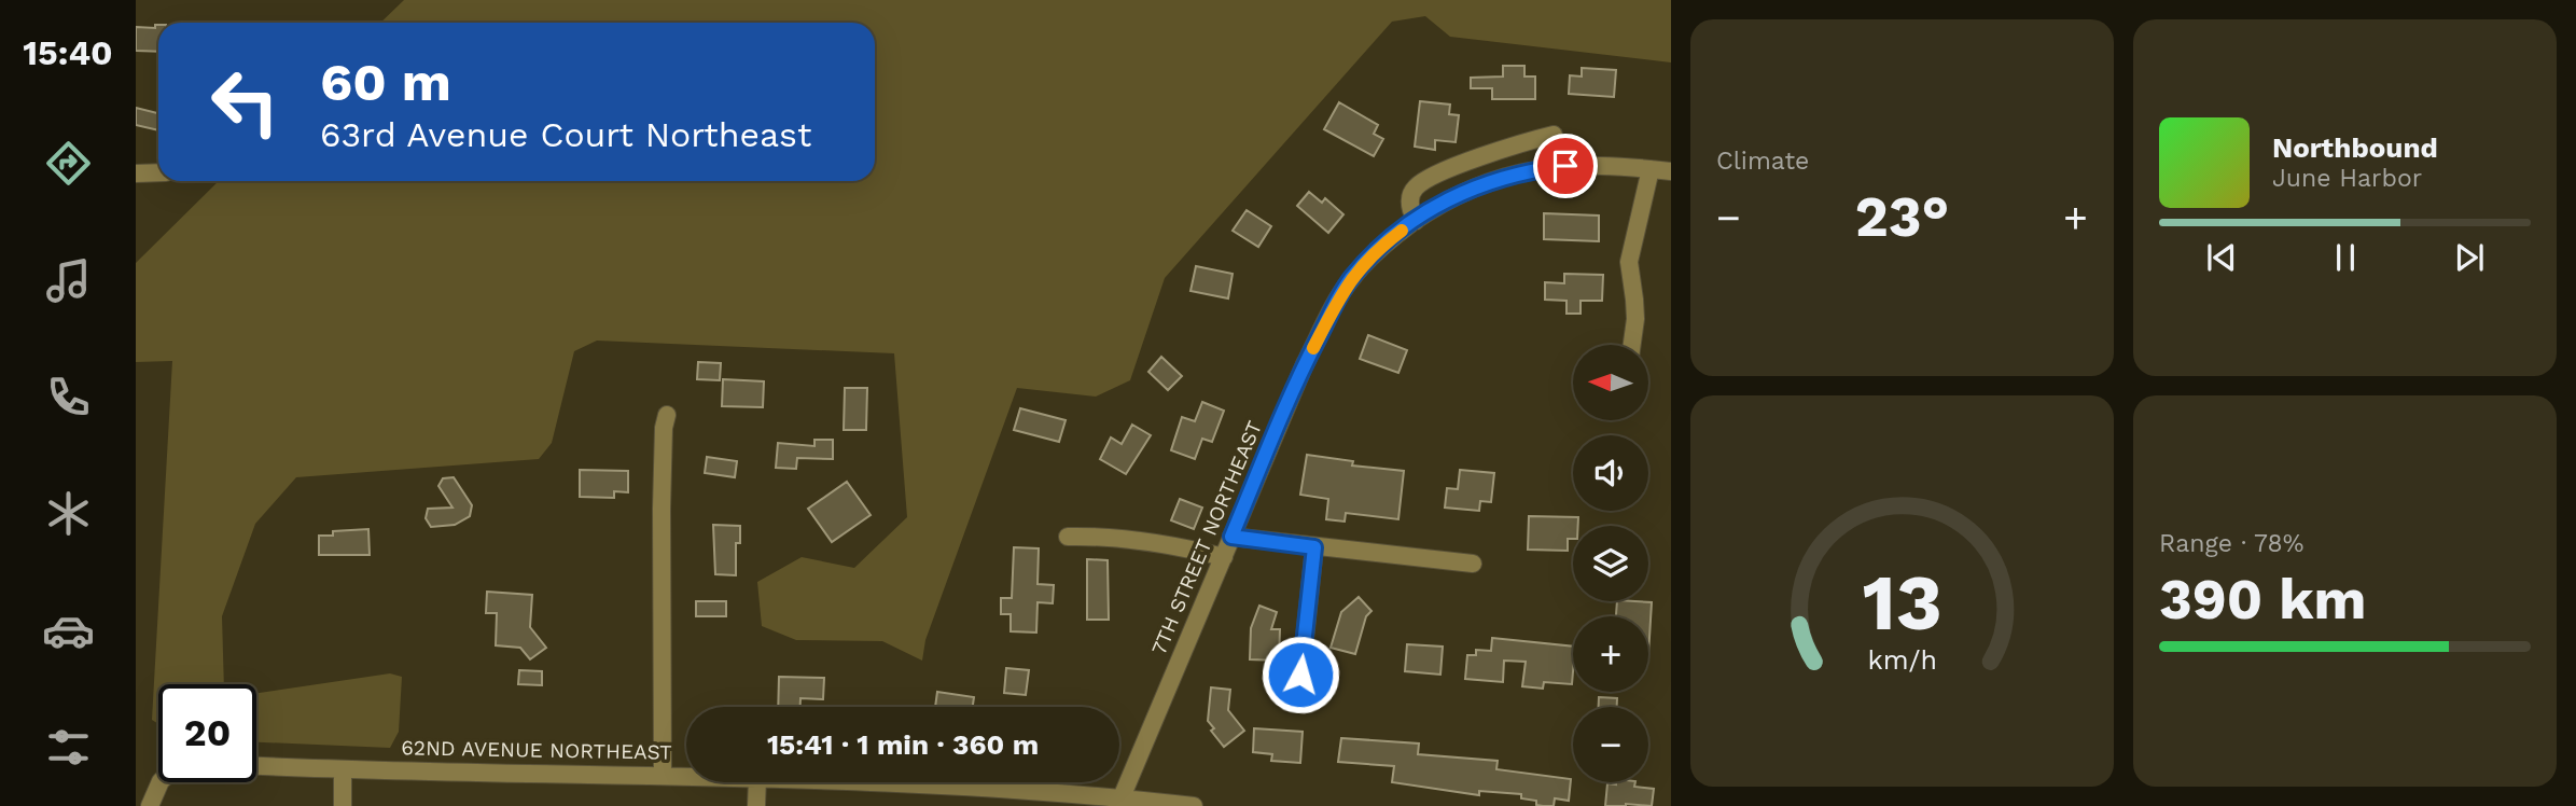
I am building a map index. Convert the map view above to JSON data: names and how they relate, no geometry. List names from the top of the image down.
{
  "streets": {
    "street": ["7TH STREET NORTHEAST", "62ND AVENUE NORTHEAST"]
  },
  "crossings": [
    ["7TH STREET NORTHEAST", "62ND AVENUE NORTHEAST"]
  ],
  "north": "left",
  "page": {
    "tabs": "15:40",
    "tile": [
      "Climate",
      ["Range · 78%", "390 km"]
    ],
    "turn": ["60 m", "63rd Avenue Court Northeast"],
    "song": ["Northbound", "June Harbor"],
    "heat": ["−", "23°", "+"],
    "map_buttons": ["+", "−"],
    "limit": "20",
    "trip": "15:41 · 1 min · 360 m",
    "gauge": ["13", "km/h"]
  }
}
